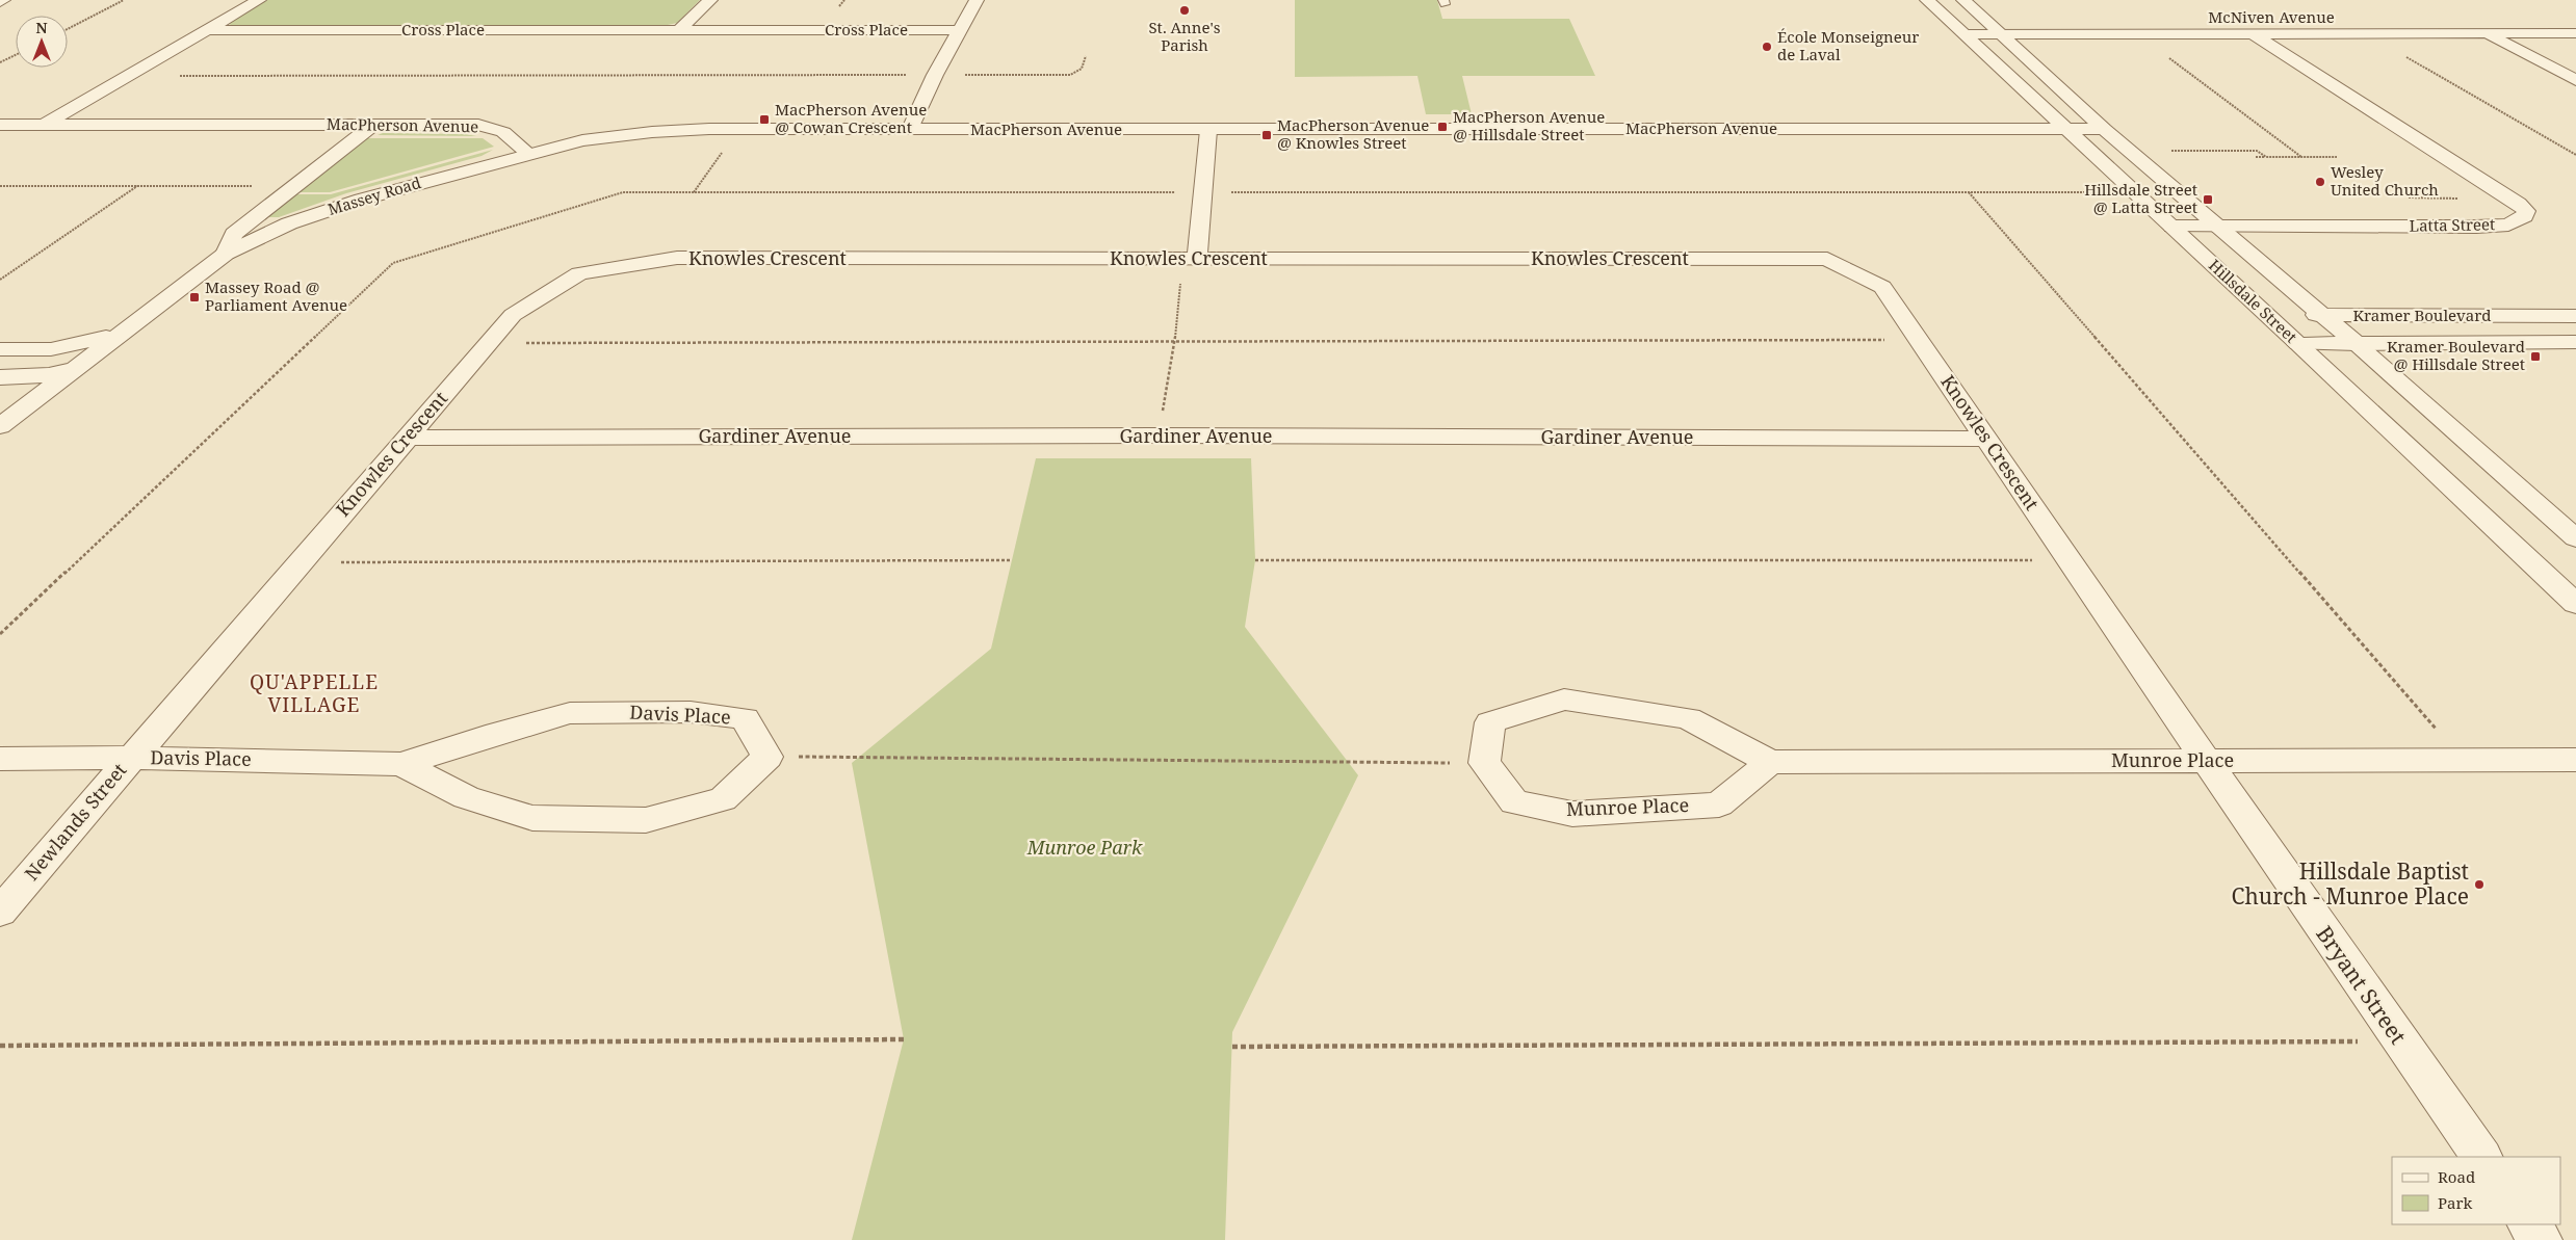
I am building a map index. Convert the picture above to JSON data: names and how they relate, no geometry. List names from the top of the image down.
{
  "streets": {
    "street": [
      "McNiven Avenue",
      "Cross Place",
      "MacPherson Avenue",
      "Massey Road",
      "Latta Street",
      "Knowles Crescent",
      "Hillsdale Street",
      "Kramer Boulevard",
      "Gardiner Avenue",
      "Davis Place",
      "Munroe Place",
      "Newlands Street",
      "Bryant Street"
    ]
  },
  "crossings": [
    ["McNiven Avenue", "Latta Street"],
    ["McNiven Avenue", "Hillsdale Street"],
    ["MacPherson Avenue", "Massey Road"],
    ["MacPherson Avenue", "Hillsdale Street"],
    ["Latta Street", "Hillsdale Street"],
    ["Knowles Crescent", "Gardiner Avenue"],
    ["Knowles Crescent", "Davis Place"],
    ["Knowles Crescent", "Munroe Place"],
    ["Knowles Crescent", "Newlands Street"],
    ["Knowles Crescent", "Bryant Street"],
    ["Hillsdale Street", "Kramer Boulevard"],
    ["Davis Place", "Newlands Street"],
    ["Munroe Place", "Bryant Street"]
  ],
  "districts": ["QU'APPELLE VILLAGE"],
  "parks": ["Munroe Park"],
  "places": {
    "other": [
      "St. Anne's Parish",
      "École Monseigneur de Laval",
      "Wesley United Church",
      "Hillsdale Baptist Church - Munroe Place"
    ],
    "transit": [
      "MacPherson Avenue @ Cowan Crescent",
      "MacPherson Avenue @ Hillsdale Street",
      "MacPherson Avenue @ Knowles Street",
      "Hillsdale Street @ Latta Street",
      "Massey Road @ Parliament Avenue",
      "Kramer Boulevard @ Hillsdale Street"
    ]
  },
  "legend": ["Road", "Park"],
  "north": "top"
}
